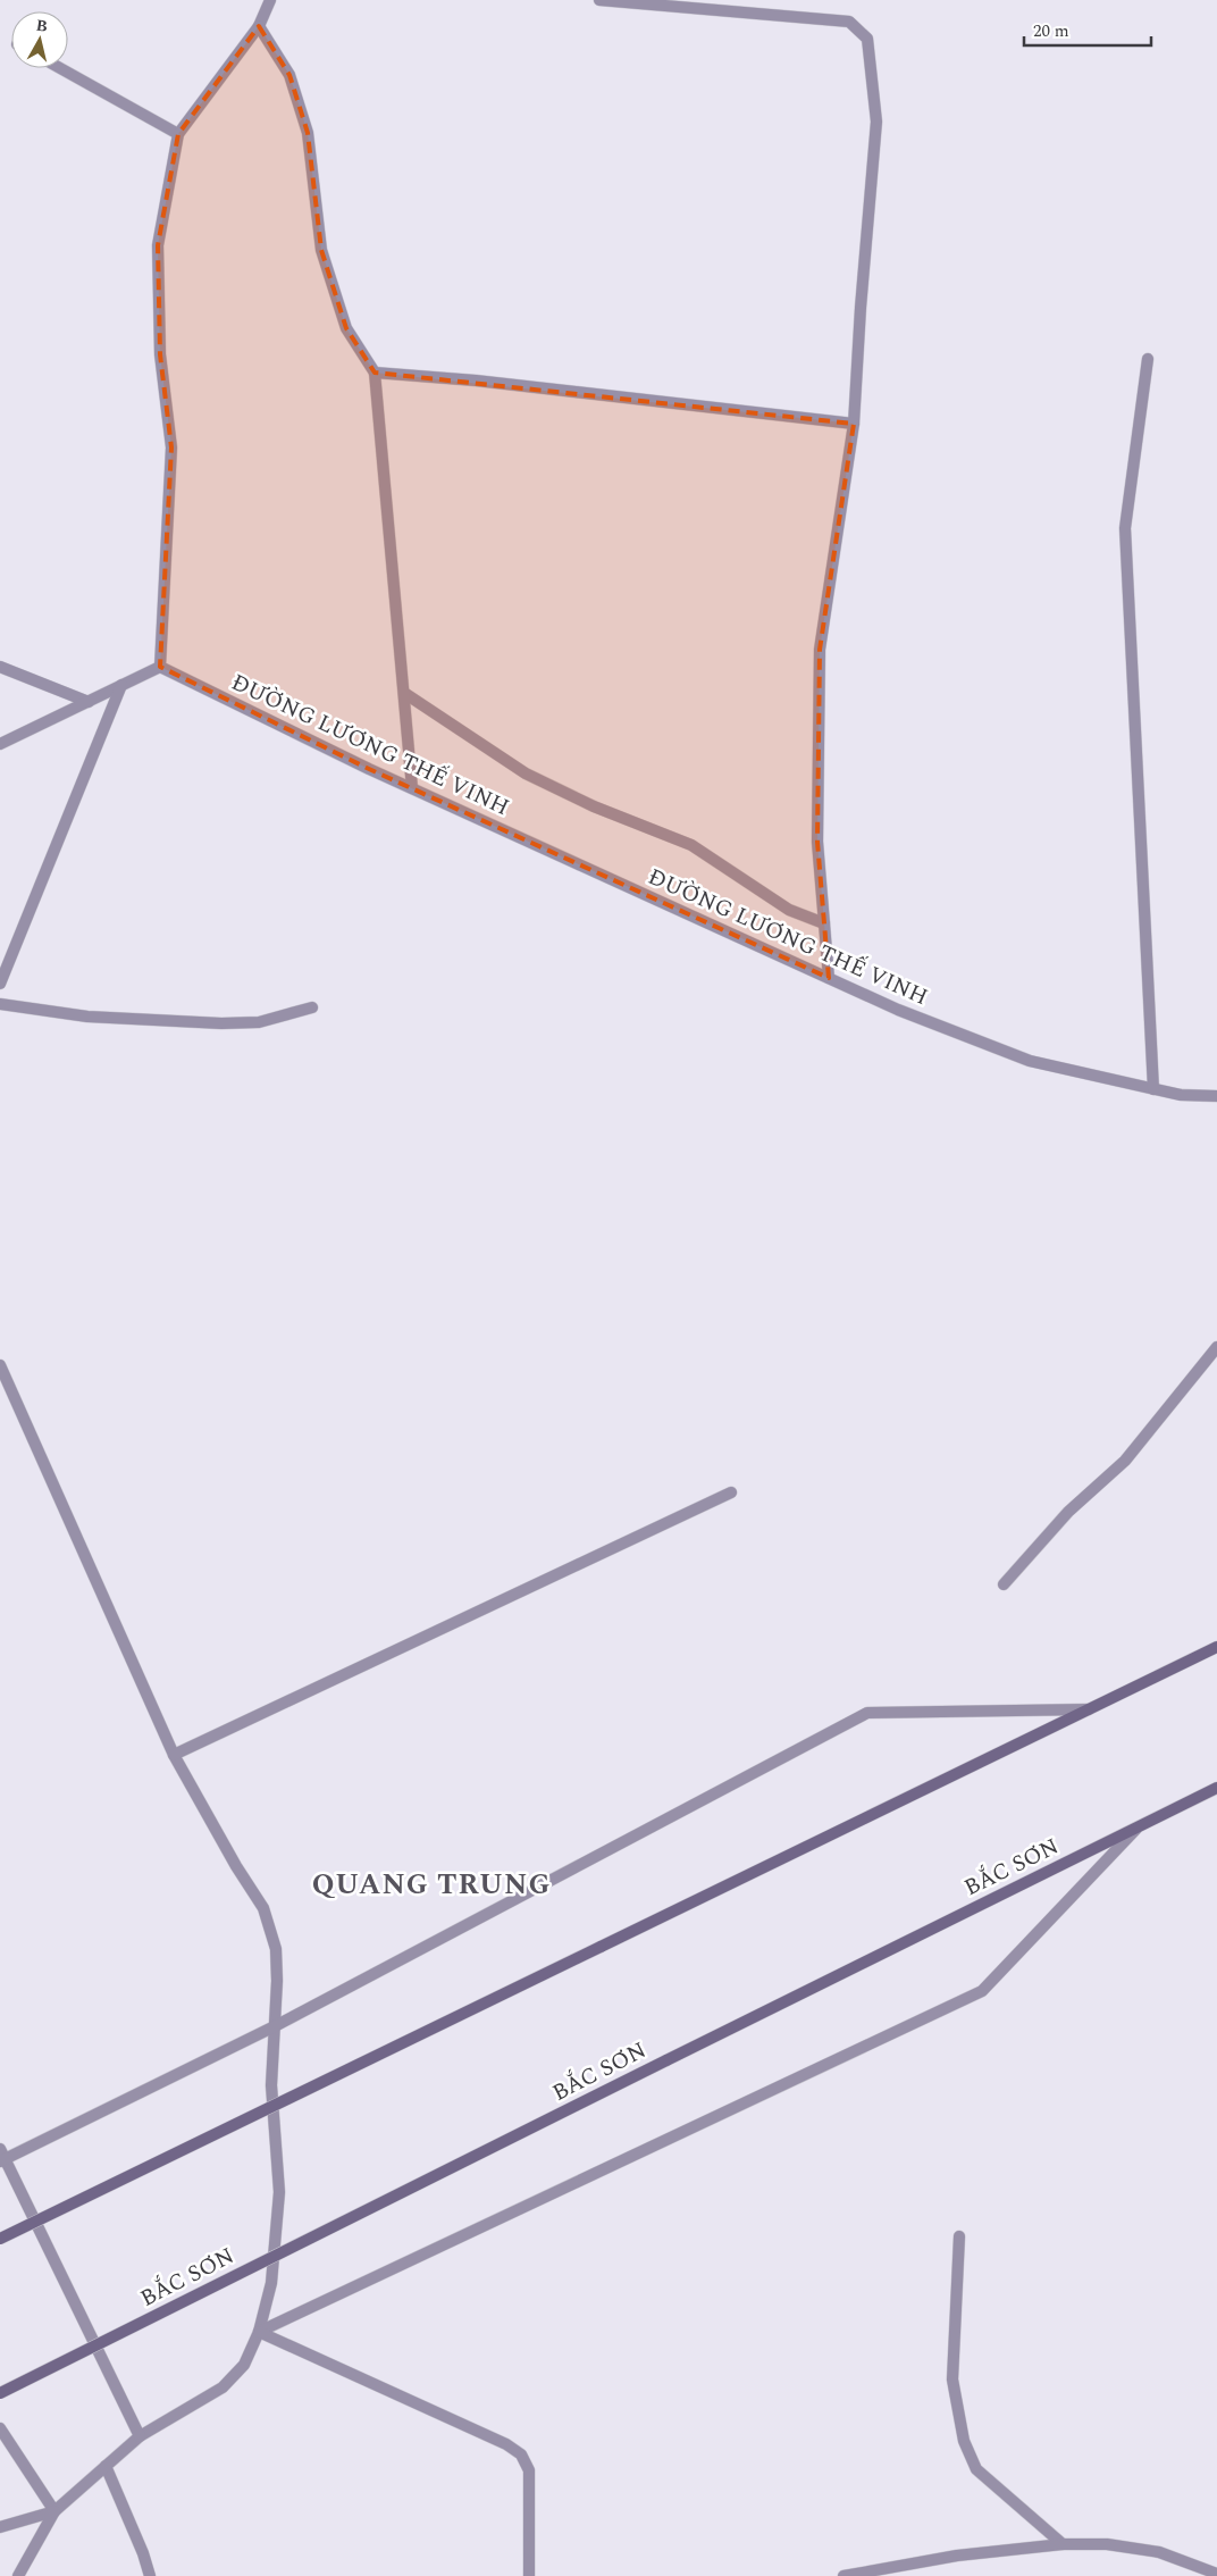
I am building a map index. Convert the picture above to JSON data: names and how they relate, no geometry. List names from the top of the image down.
{
  "streets": {
    "main road": ["BẮC SƠN"],
    "street": ["ĐƯỜNG LƯƠNG THẾ VINH"]
  },
  "districts": ["QUANG TRUNG"],
  "scale_bar": "20 m",
  "north": "top"
}
